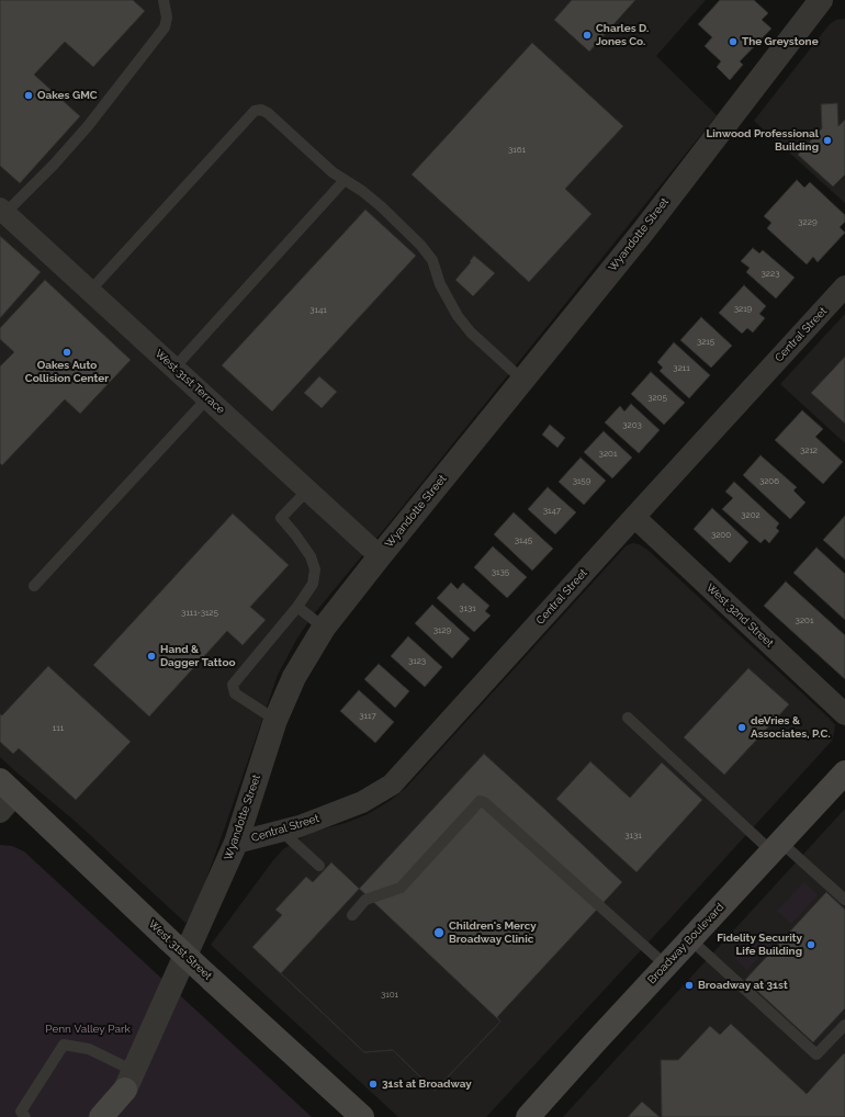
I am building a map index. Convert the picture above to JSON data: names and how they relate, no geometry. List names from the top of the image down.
{
  "streets": {
    "main road": ["Broadway Boulevard", "West 31st Street"],
    "street": [
      "Wyandotte Street",
      "Central Street",
      "West 31st Terrace",
      "West 32nd Street"
    ]
  },
  "crossings": [
    ["Wyandotte Street", "Central Street"],
    ["Wyandotte Street", "West 31st Terrace"],
    ["Central Street", "West 32nd Street"]
  ],
  "parks": ["Penn Valley Park"],
  "places": [
    "Charles D. Jones Co.",
    "The Greystone",
    "Oakes GMC",
    "Linwood Professional Building",
    "Oakes Auto Collision Center",
    "Hand & Dagger Tattoo",
    "deVries & Associates, P.C.",
    "Children's Mercy Broadway Clinic",
    "Fidelity Security Life Building",
    "Broadway at 31st",
    "31st at Broadway"
  ],
  "house_numbers": [
    "3161",
    "3229",
    "3223",
    "3219",
    "3141",
    "3215",
    "3211",
    "3205",
    "3203",
    "3212",
    "3201",
    "3159",
    "3206",
    "3147",
    "3202",
    "3200",
    "3145",
    "3135",
    "3131",
    "3111-3125",
    "3201",
    "3129",
    "3123",
    "3117",
    "111",
    "3131",
    "3101"
  ]
}
